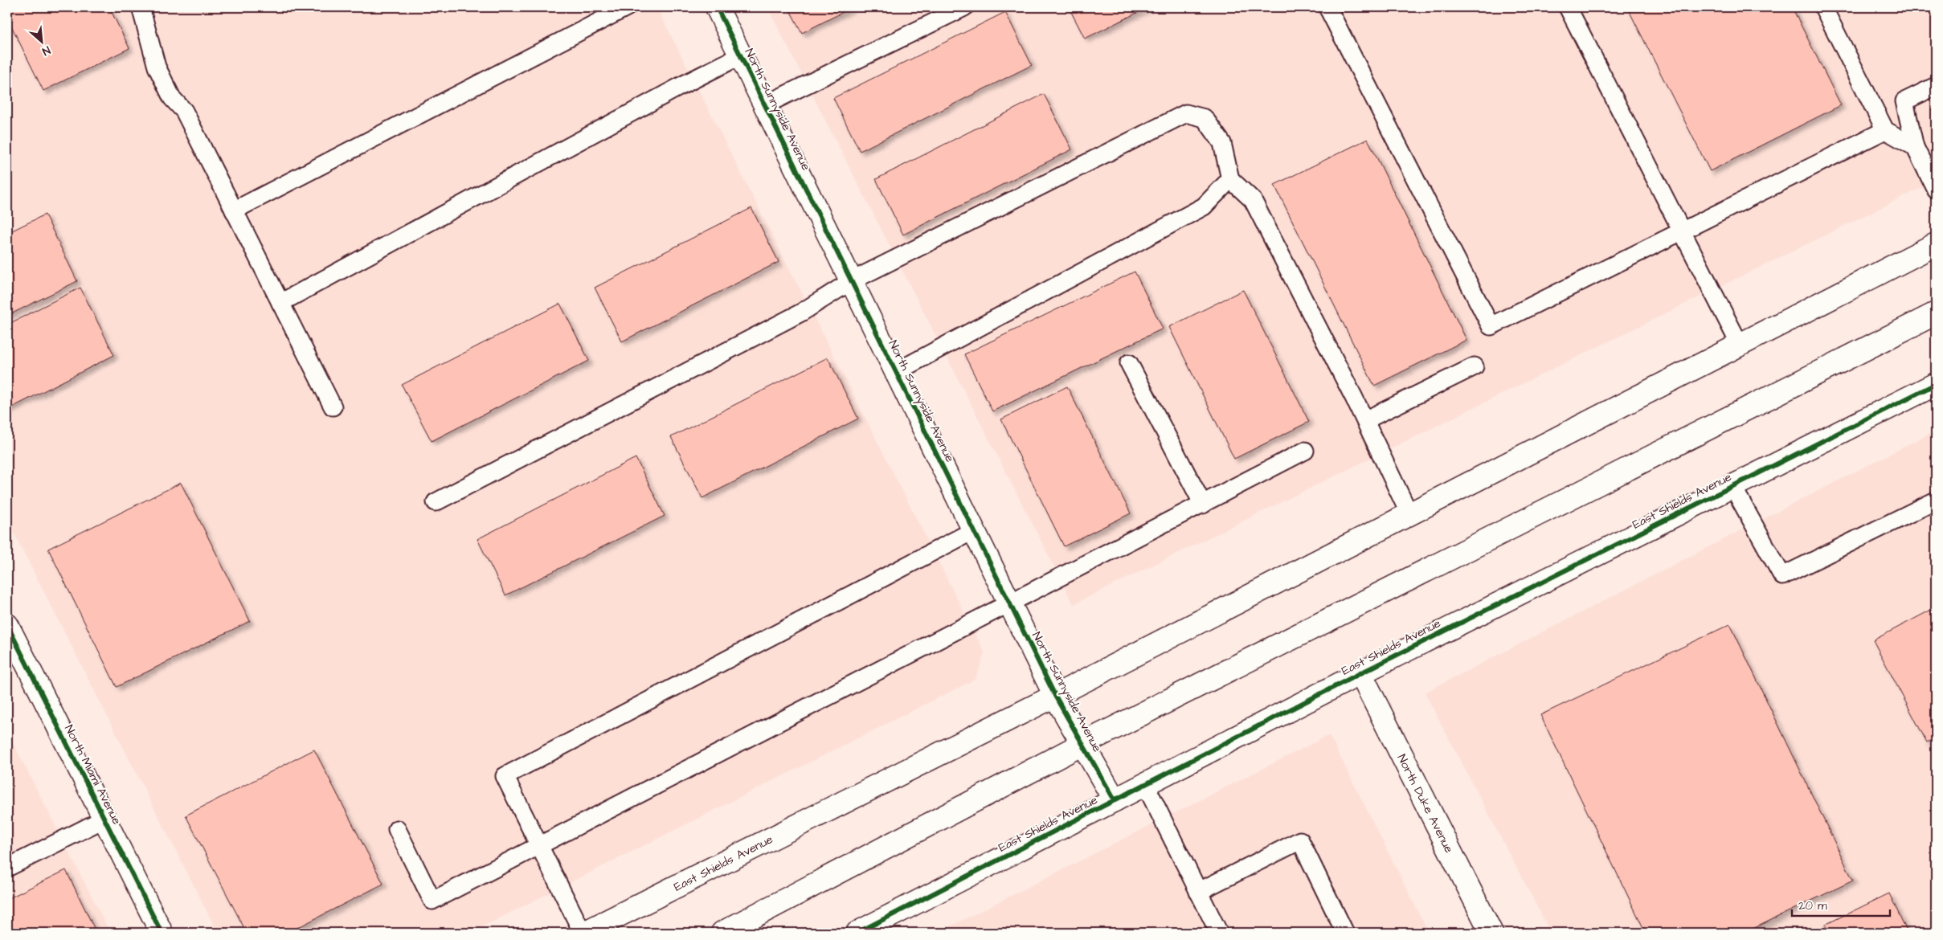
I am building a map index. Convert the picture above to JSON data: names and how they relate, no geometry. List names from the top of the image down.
{
  "streets": {
    "main road": [
      "North Sunnyside Avenue",
      "East Shields Avenue",
      "North Miami Avenue",
      "North Duke Avenue"
    ]
  },
  "crossings": [
    ["North Sunnyside Avenue", "East Shields Avenue"],
    ["East Shields Avenue", "North Duke Avenue"]
  ],
  "scale_bar": "20 m",
  "north": "bottom right"
}
